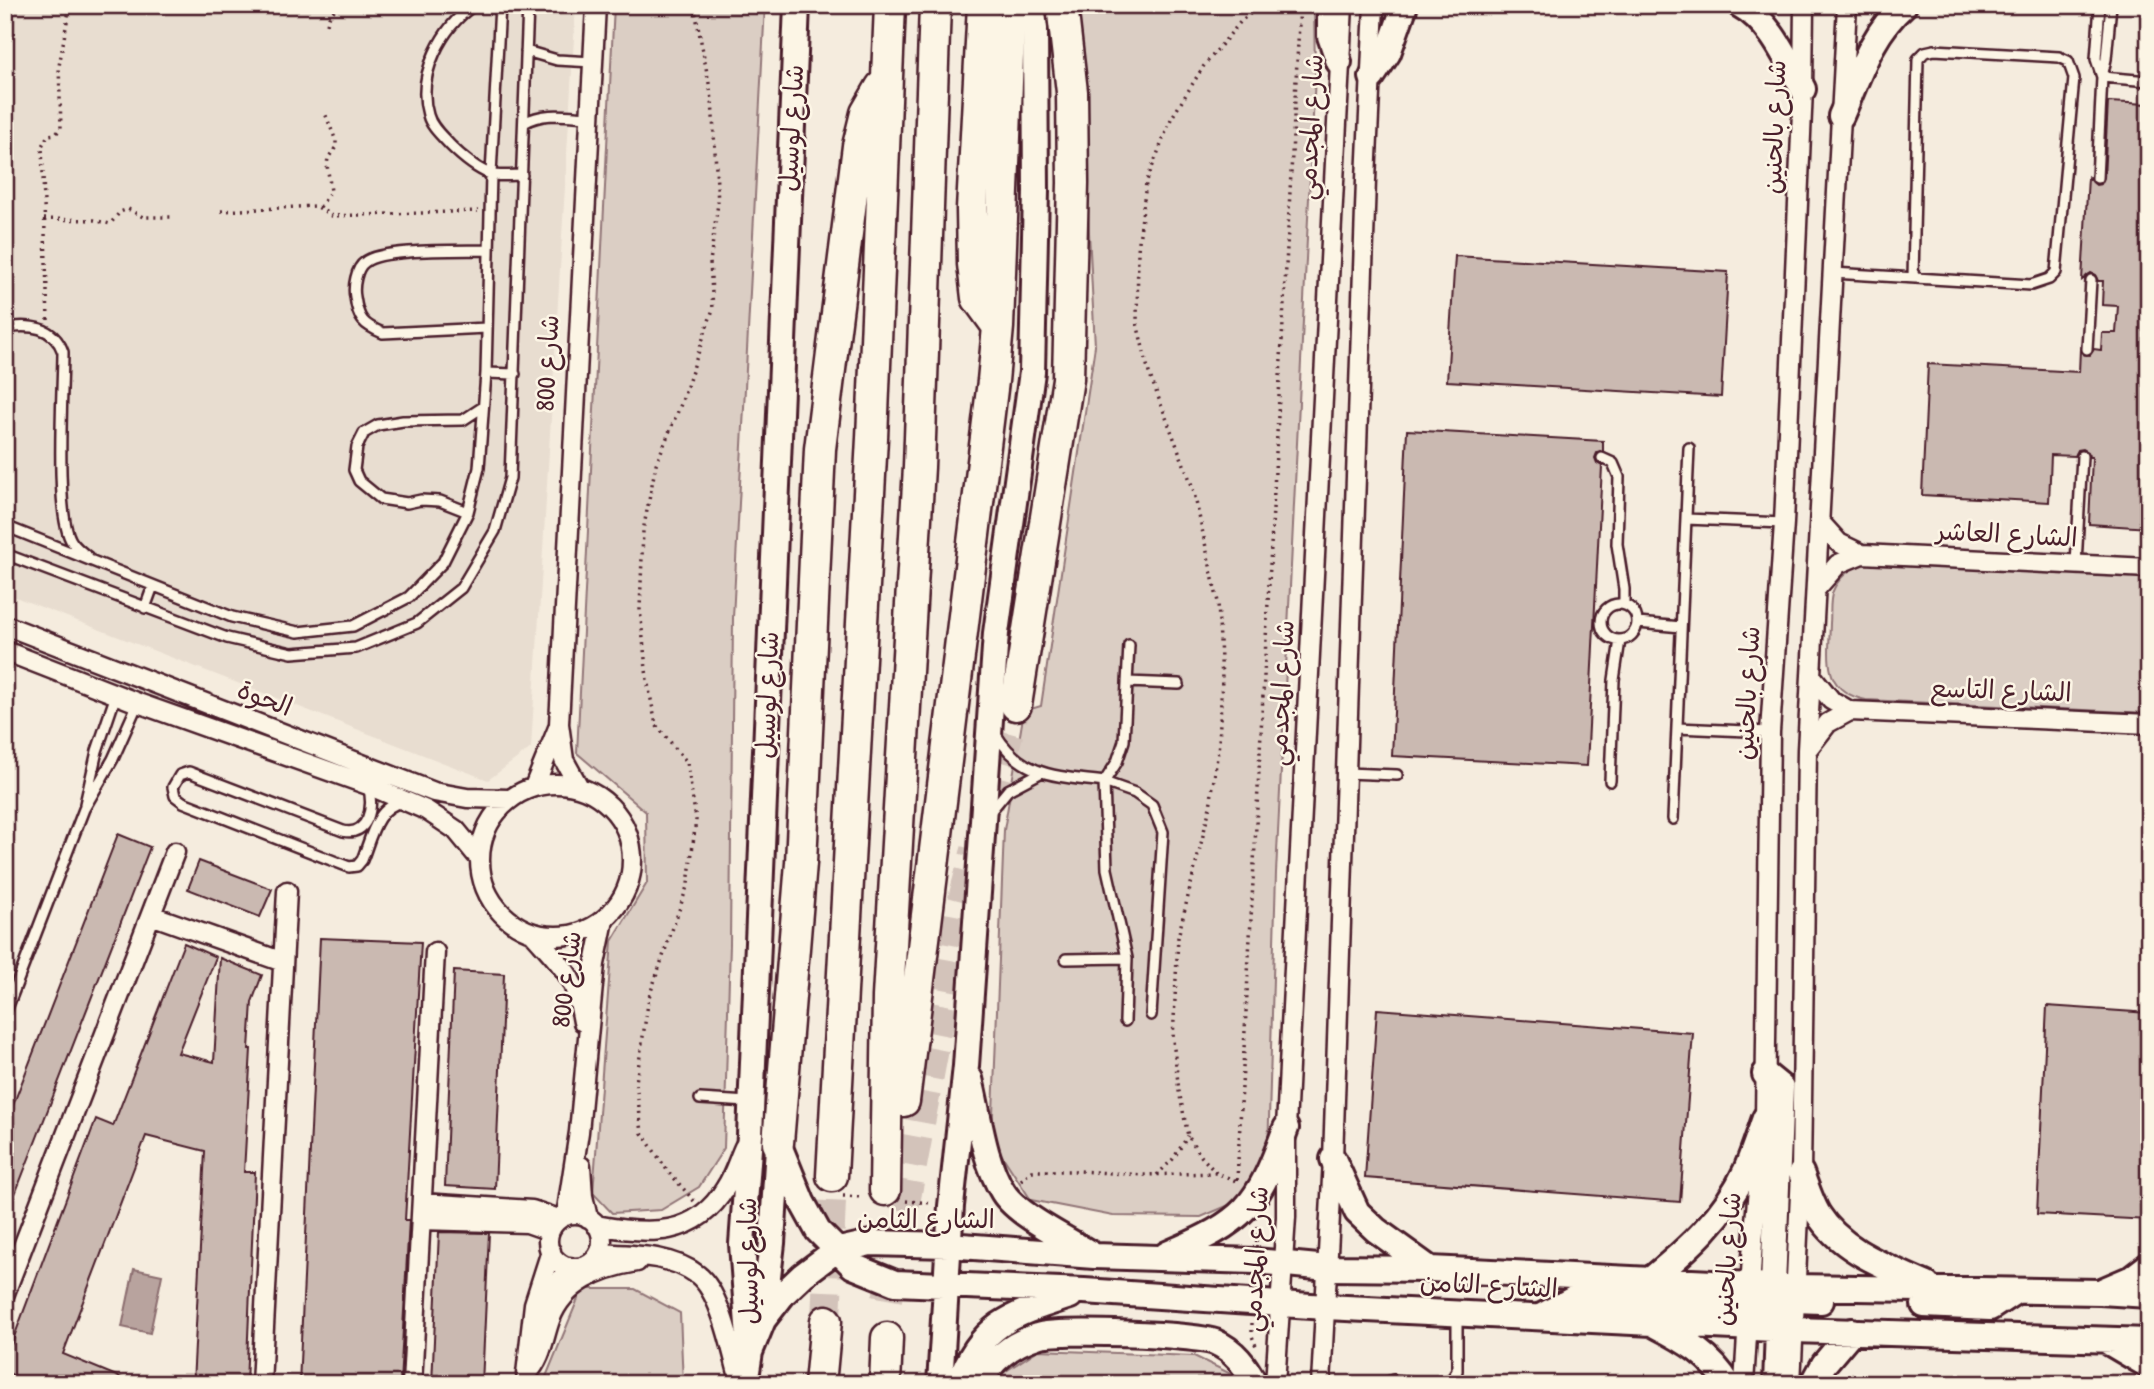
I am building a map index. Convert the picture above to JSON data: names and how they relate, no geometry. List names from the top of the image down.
{
  "streets": {
    "street": [
      "شارع المجدمي",
      "شارع بالحنين",
      "شارع لوسيل",
      "شارع 800",
      "الشارع العاشر",
      "الشارع التاسع",
      "الحوة",
      "الشارع الثامن"
    ]
  },
  "crossings": [
    ["شارع المجدمي", "الشارع الثامن"],
    ["شارع بالحنين", "الشارع العاشر"],
    ["شارع بالحنين", "الشارع الثامن"],
    ["شارع لوسيل", "الشارع الثامن"],
    ["شارع 800", "الحوة"]
  ]
}
